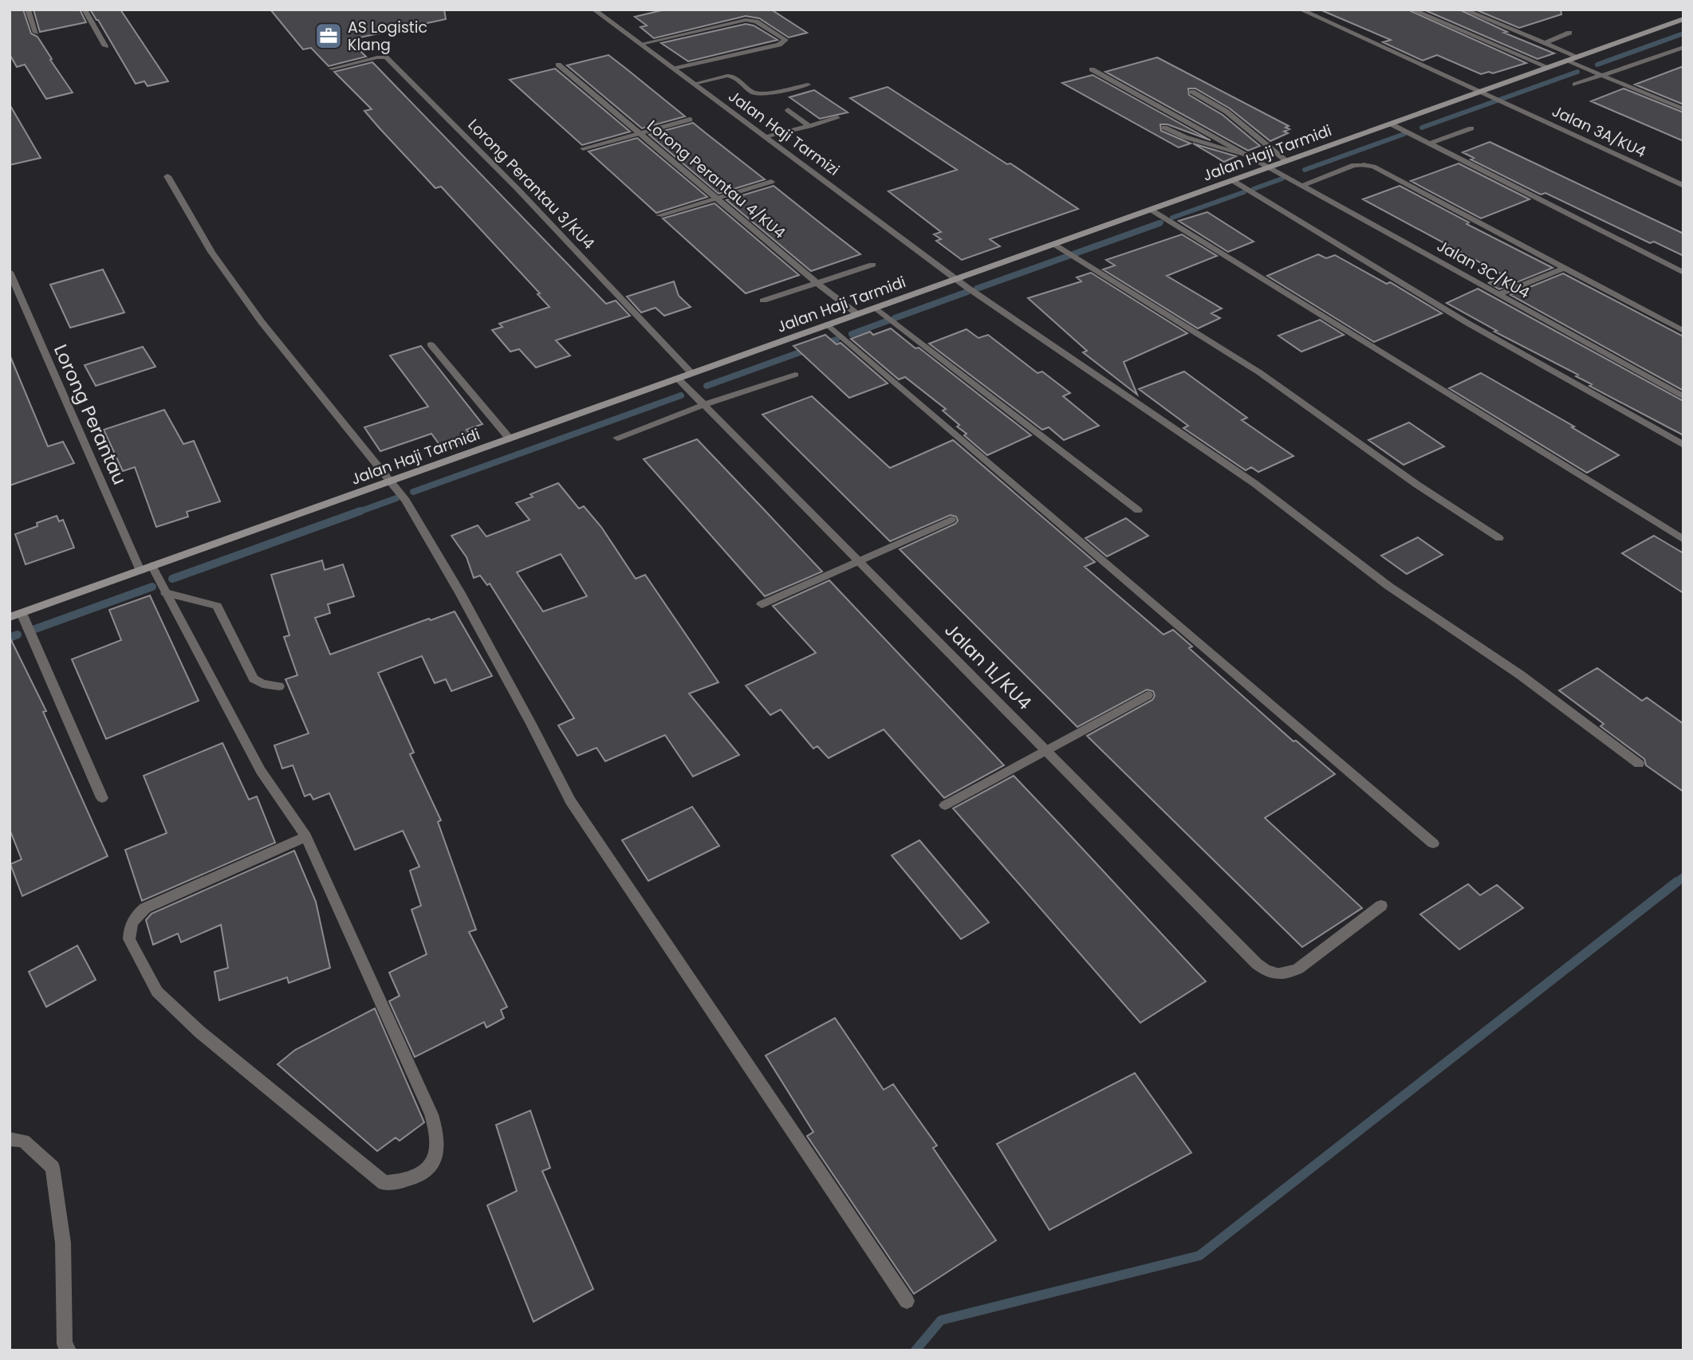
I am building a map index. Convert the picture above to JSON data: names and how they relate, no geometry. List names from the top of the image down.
{
  "streets": {
    "street": [
      "Jalan 3A/KU4",
      "Jalan Haji Tarmizi",
      "Jalan Haji Tarmidi",
      "Lorong Perantau 4/KU4",
      "Lorong Perantau 3/KU4",
      "Jalan 3C/KU4",
      "Lorong Perantau",
      "Jalan 1L/KU4"
    ]
  },
  "crossings": [
    ["Jalan 3A/KU4", "Jalan Haji Tarmidi"],
    ["Jalan Haji Tarmizi", "Jalan Haji Tarmidi"],
    ["Jalan Haji Tarmidi", "Lorong Perantau 4/KU4"],
    ["Jalan Haji Tarmidi", "Lorong Perantau 3/KU4"],
    ["Jalan Haji Tarmidi", "Jalan 3C/KU4"],
    ["Jalan Haji Tarmidi", "Lorong Perantau"],
    ["Jalan Haji Tarmidi", "Jalan 1L/KU4"]
  ],
  "places": {
    "office": ["AS Logistic Klang"]
  }
}
